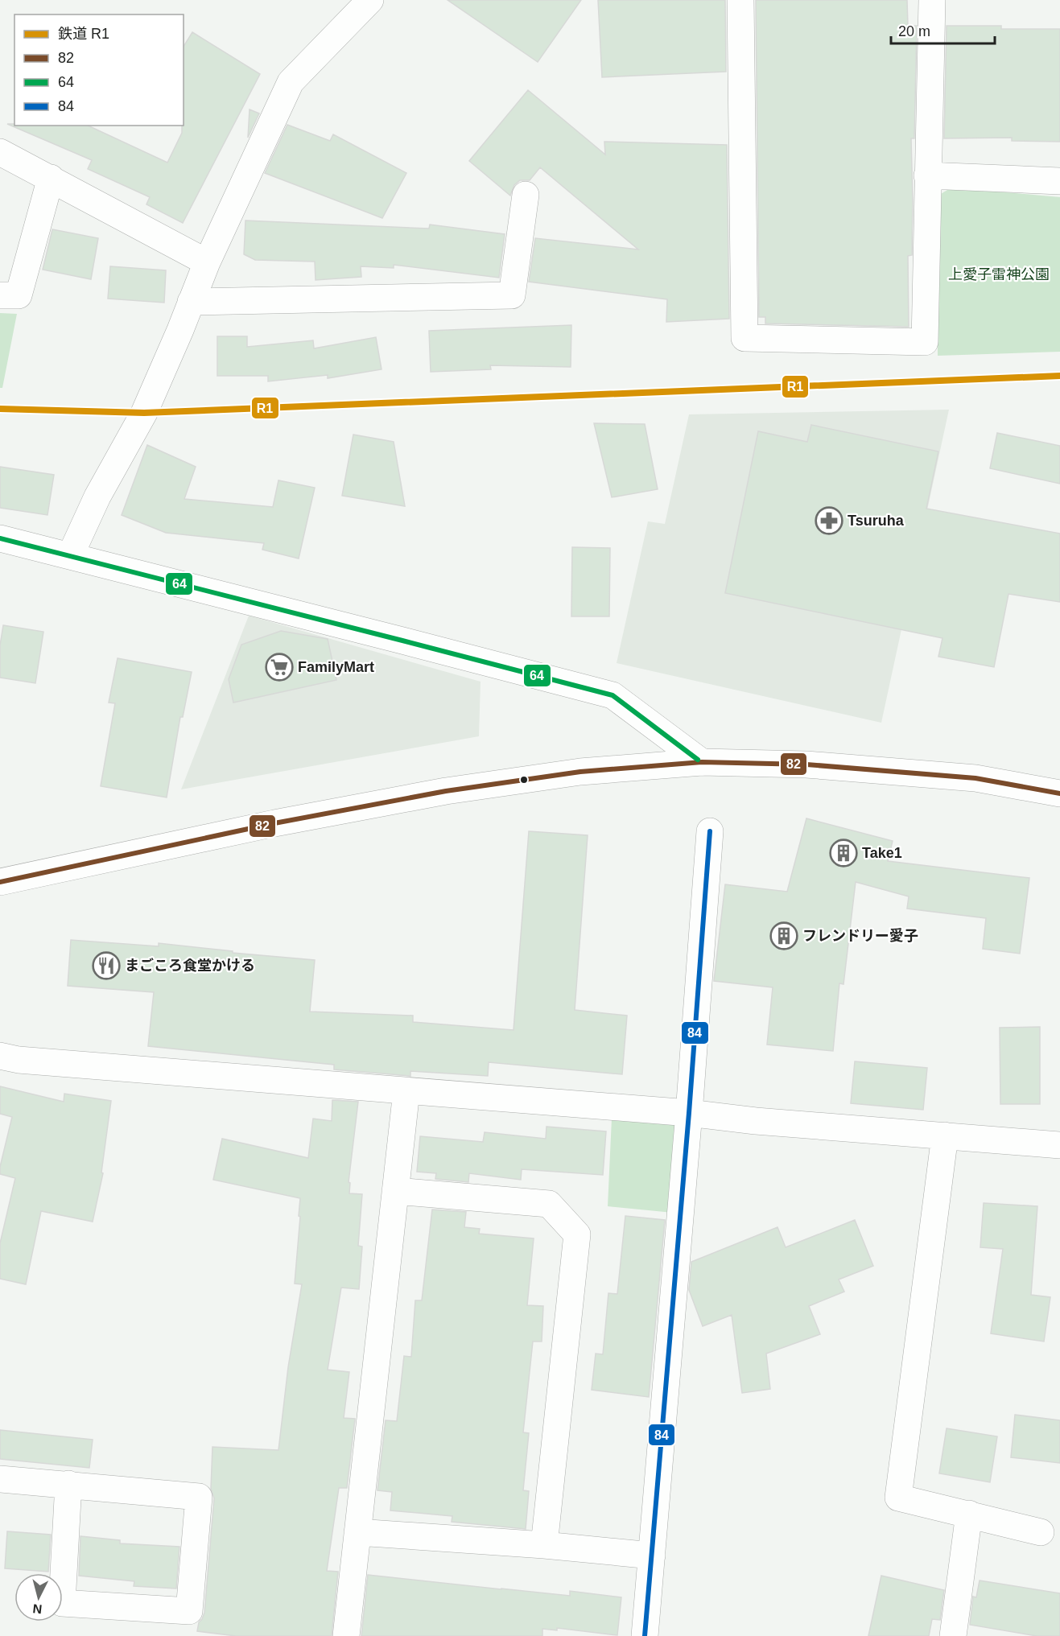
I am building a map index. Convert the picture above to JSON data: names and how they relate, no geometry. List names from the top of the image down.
{
  "parks": ["上愛子雷神公園"],
  "places": {
    "pharmacy": ["Tsuruha"],
    "supermarket": ["FamilyMart"],
    "building": ["Take1", "フレンドリー愛子"],
    "restaurant": ["まごころ食堂かける"]
  },
  "lines": [
    "rail line R1",
    "transit line 64",
    "transit line 82",
    "transit line 84"
  ],
  "legend": [
    "鉄道 R1",
    "82",
    "64",
    "84"
  ],
  "scale_bar": "20 m",
  "north": "bottom"
}
